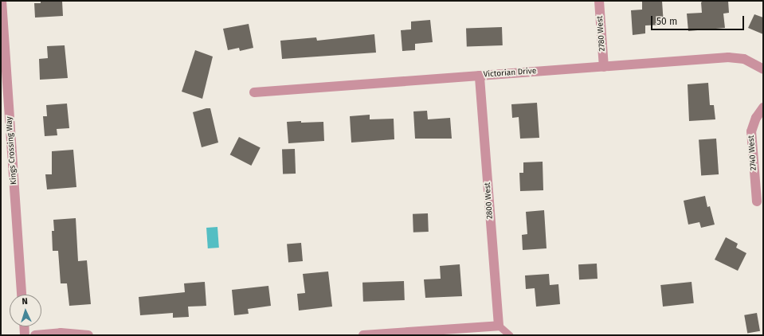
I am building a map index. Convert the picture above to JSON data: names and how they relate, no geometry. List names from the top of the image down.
{
  "streets": {
    "street": [
      "2780 West",
      "Victorian Drive",
      "Kings Crossing Way",
      "2740 West",
      "2800 West"
    ]
  },
  "crossings": [
    ["2780 West", "Victorian Drive"],
    ["Victorian Drive", "2800 West"]
  ],
  "scale_bar": "50 m",
  "north": "top"
}
